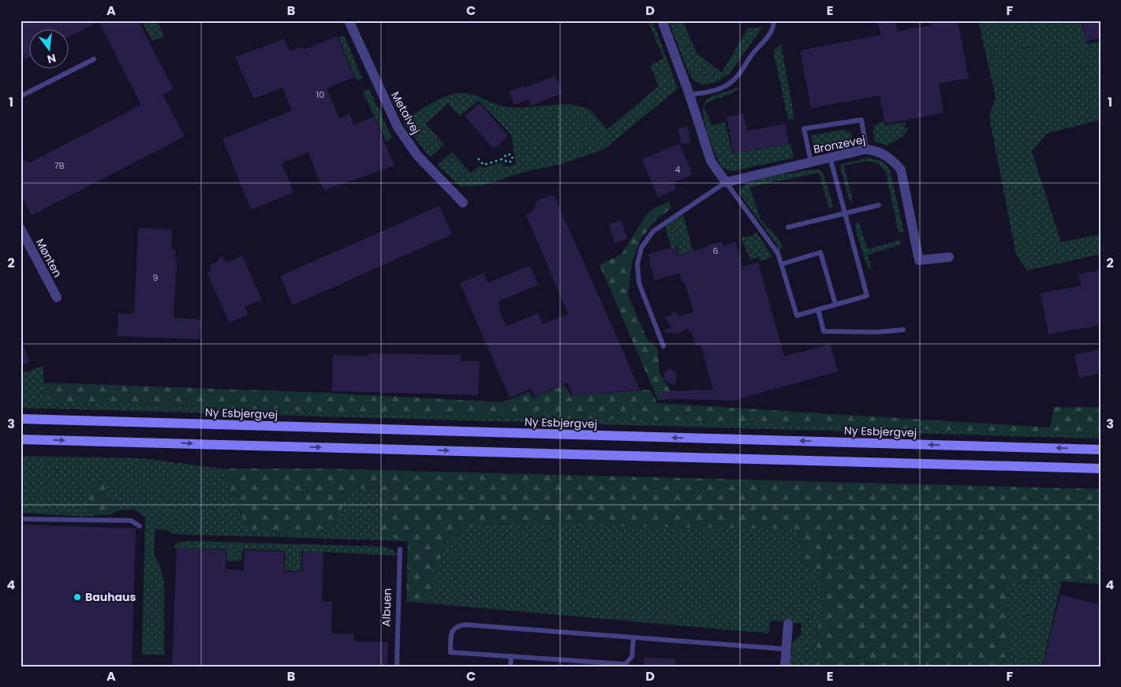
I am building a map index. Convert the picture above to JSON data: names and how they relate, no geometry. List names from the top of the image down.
{
  "streets": {
    "street": [
      "Metalvej",
      "Bronzevej",
      "Mønten",
      "Ny Esbjergvej"
    ],
    "lane": ["Albuen"]
  },
  "places": ["Bauhaus"],
  "house_numbers": [
    "10",
    "7B",
    "4",
    "6",
    "9"
  ],
  "north": "bottom",
  "grid": {
    "columns": [
      "A",
      "B",
      "C",
      "D",
      "E",
      "F"
    ],
    "rows": [
      "1",
      "2",
      "3",
      "4"
    ]
  }
}
